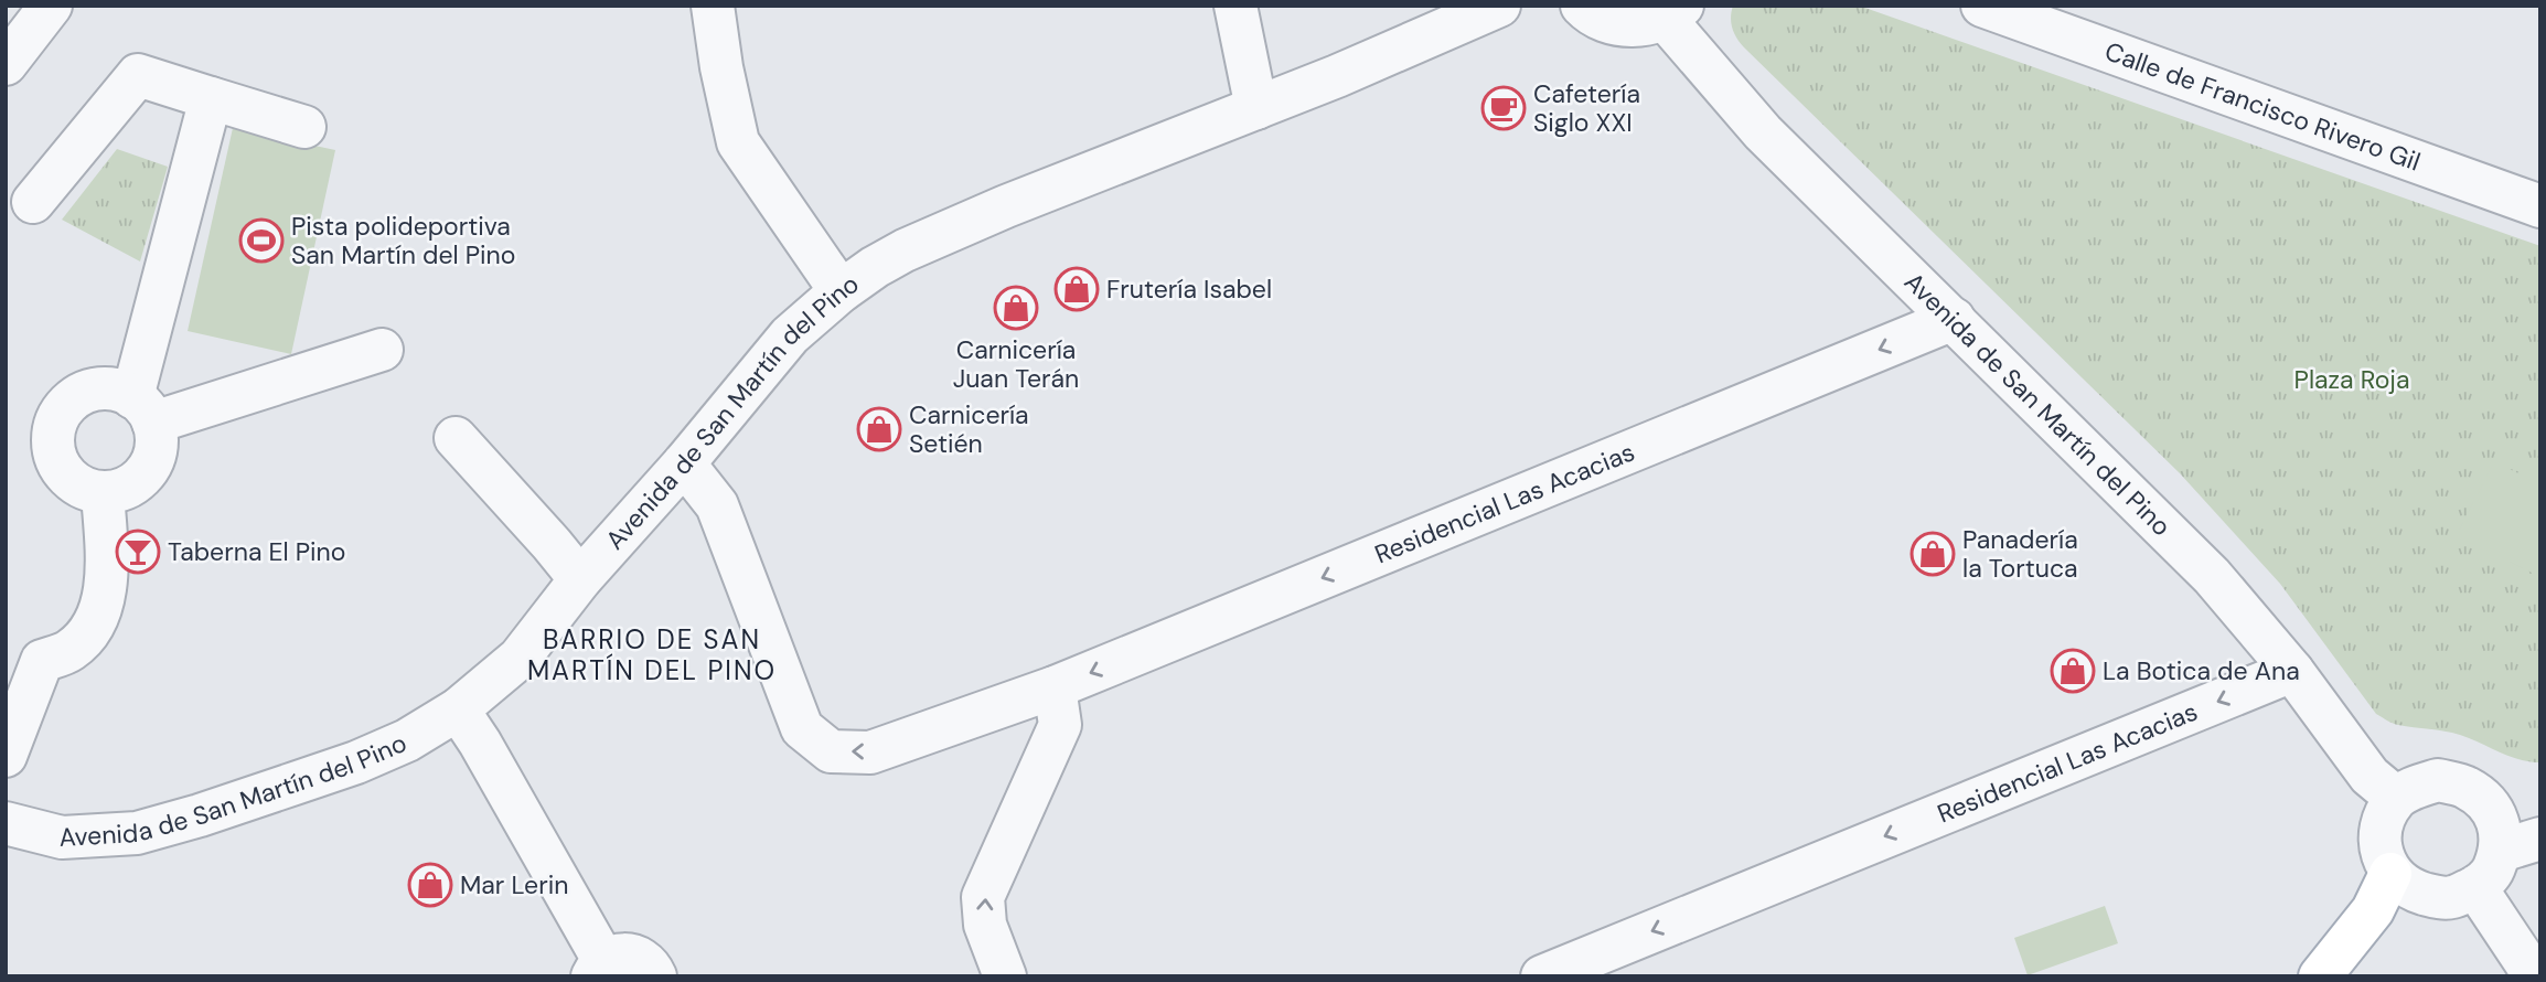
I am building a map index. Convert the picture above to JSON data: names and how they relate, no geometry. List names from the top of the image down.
{
  "streets": {
    "street": ["Calle de Francisco Rivero Gil", "Avenida de San Martín del Pino", "Residencial Las Acacias"]
  },
  "crossings": [
    ["Avenida de San Martín del Pino", "Residencial Las Acacias"]
  ],
  "one_way": ["Residencial Las Acacias"],
  "districts": ["BARRIO DE SAN MARTÍN DEL PINO"],
  "parks": ["Plaza Roja"],
  "places": {
    "cafe": ["Cafetería Siglo XXI"],
    "sports": ["Pista polideportiva San Martín del Pino"],
    "shop": [
      "Frutería Isabel",
      "Carnicería Juan Terán",
      "Carnicería Setién",
      "Panadería la Tortuca",
      "La Botica de Ana",
      "Mar Lerin"
    ],
    "bar": ["Taberna El Pino"]
  }
}
